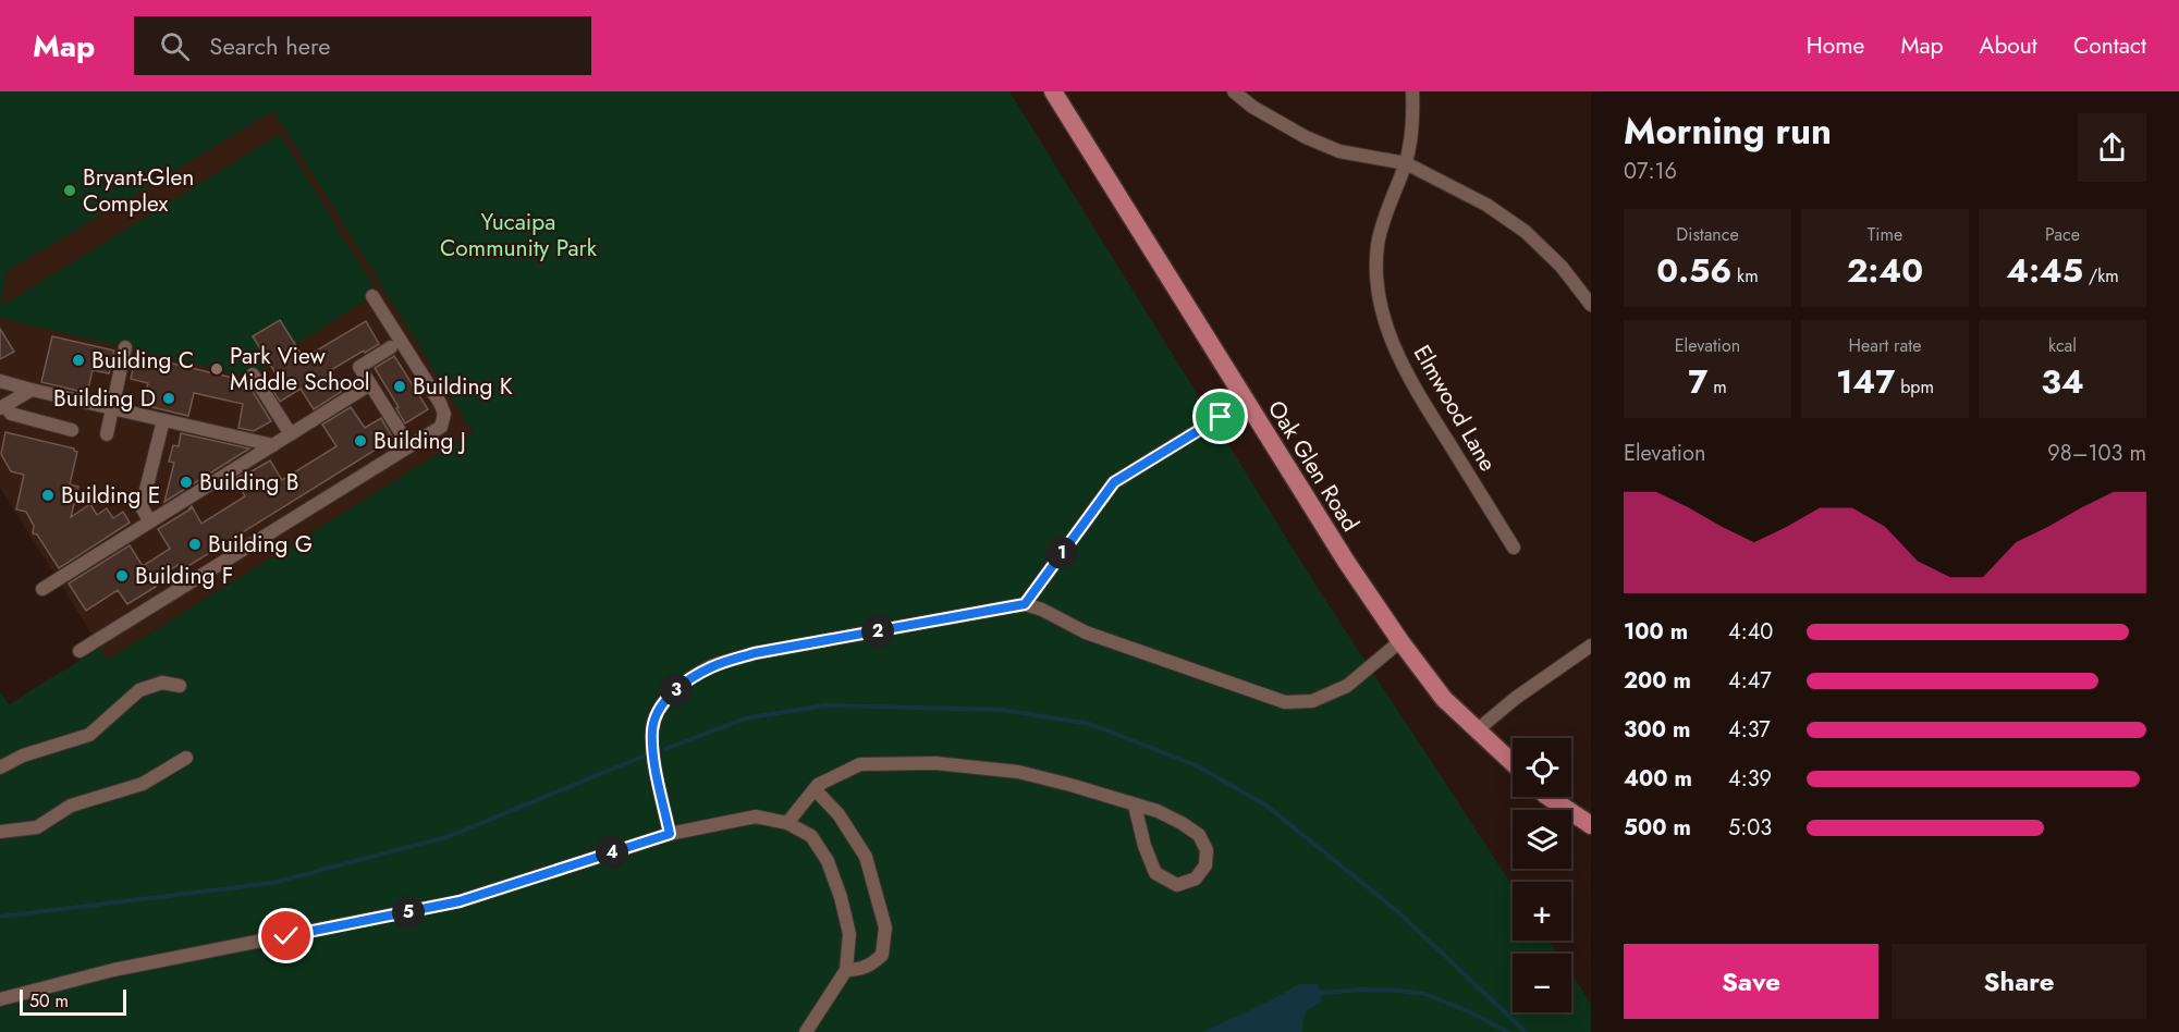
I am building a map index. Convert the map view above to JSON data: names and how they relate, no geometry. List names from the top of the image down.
{
  "streets": {
    "main road": ["Oak Glen Road"],
    "street": ["Elmwood Lane"]
  },
  "parks": ["Yucaipa Community Park"],
  "places": [
    "Bryant-Glen Complex",
    "Building C",
    "Park View Middle School",
    "Building K",
    "Building D",
    "Building J",
    "Building B",
    "Building E",
    "Building G",
    "Building F"
  ],
  "scale_bar": "50 m",
  "page": {
    "header": "Map",
    "search": "Search here",
    "nav": [
      "Home",
      "Map",
      "About",
      "Contact"
    ],
    "heading": ["Morning run", "07:16"],
    "stats": [
      ["Distance", "0.56 km"],
      ["Time", "2:40"],
      ["Pace", "4:45 /km"],
      ["Elevation", "7 m"],
      ["Heart rate", "147 bpm"],
      ["kcal", "34"]
    ],
    "chart": ["Elevation", "98–103 m"],
    "pins": [
      "1",
      "2",
      "3",
      "4",
      "5"
    ],
    "list": [
      {
        "name": "100 m",
        "note": "4:40"
      },
      {
        "name": "200 m",
        "note": "4:47"
      },
      {
        "name": "300 m",
        "note": "4:37"
      },
      {
        "name": "400 m",
        "note": "4:39"
      },
      {
        "name": "500 m",
        "note": "5:03"
      }
    ],
    "map_buttons": ["+", "−"],
    "buttons": ["Save", "Share"],
    "scale": "50 m"
  }
}
